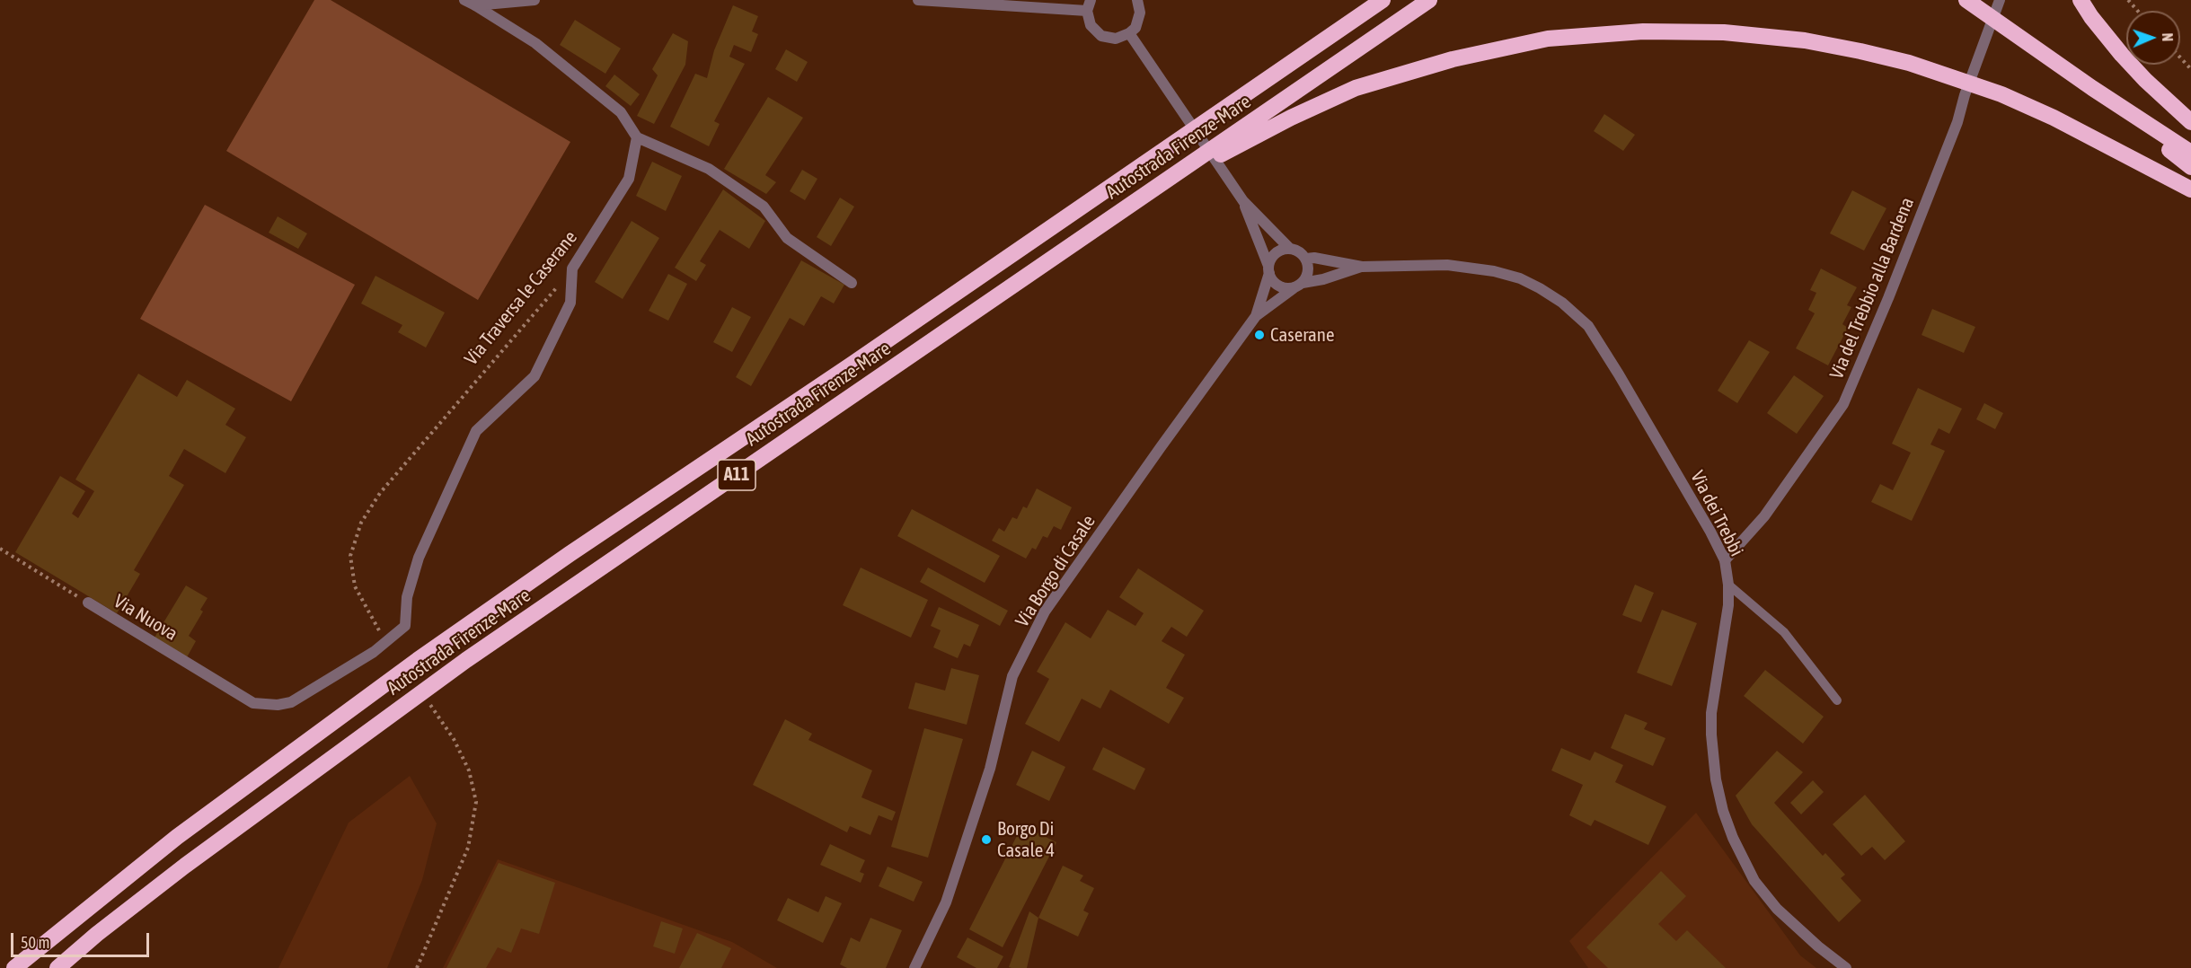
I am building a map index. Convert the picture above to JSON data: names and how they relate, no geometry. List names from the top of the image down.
{
  "streets": {
    "highway": ["Autostrada Firenze-Mare", "A11"],
    "street": [
      "Via del Trebbio alla Bardena",
      "Via Traversa le Caserane",
      "Via dei Trebbi",
      "Via Borgo di Casale",
      "Via Nuova"
    ]
  },
  "crossings": [
    ["Via del Trebbio alla Bardena", "Via dei Trebbi"],
    ["Via Traversa le Caserane", "Via Nuova"],
    ["Via dei Trebbi", "Via Borgo di Casale"]
  ],
  "places": ["Caserane", "Borgo Di Casale 4"],
  "scale_bar": "50 m",
  "north": "right"
}
